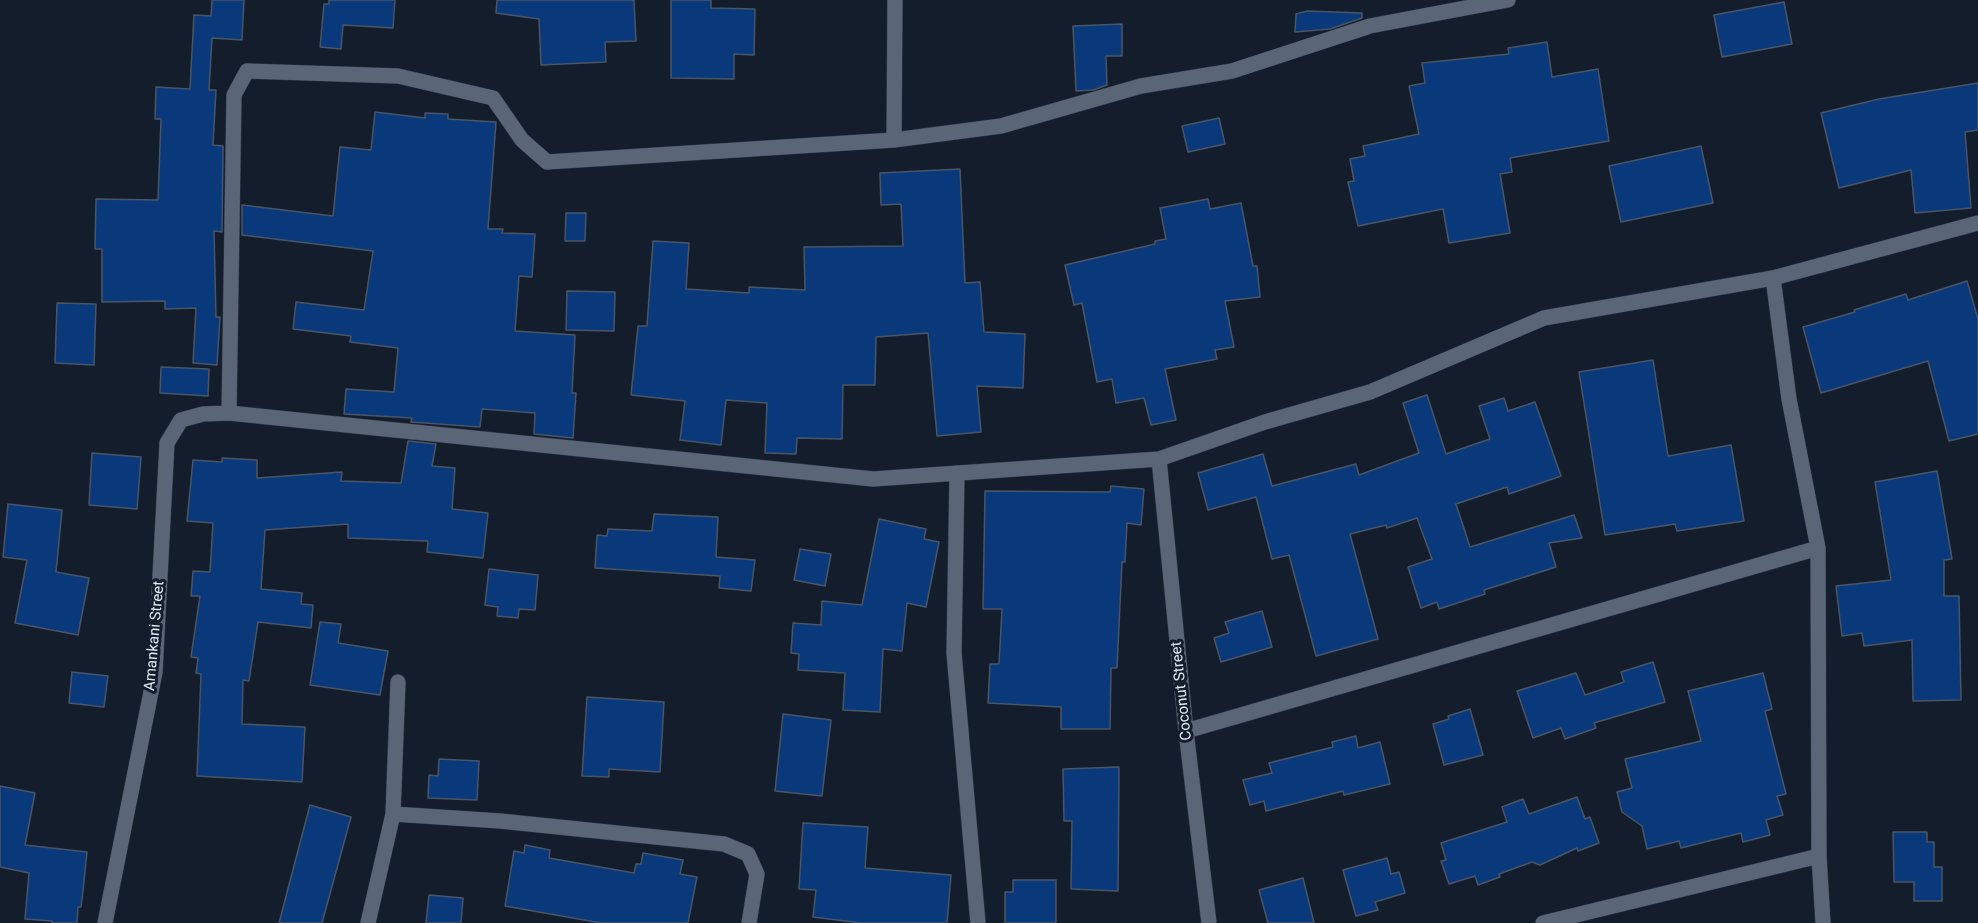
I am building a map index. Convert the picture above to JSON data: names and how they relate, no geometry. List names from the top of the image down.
{
  "streets": {
    "street": ["Amankani Street", "Coconut Street"]
  }
}
